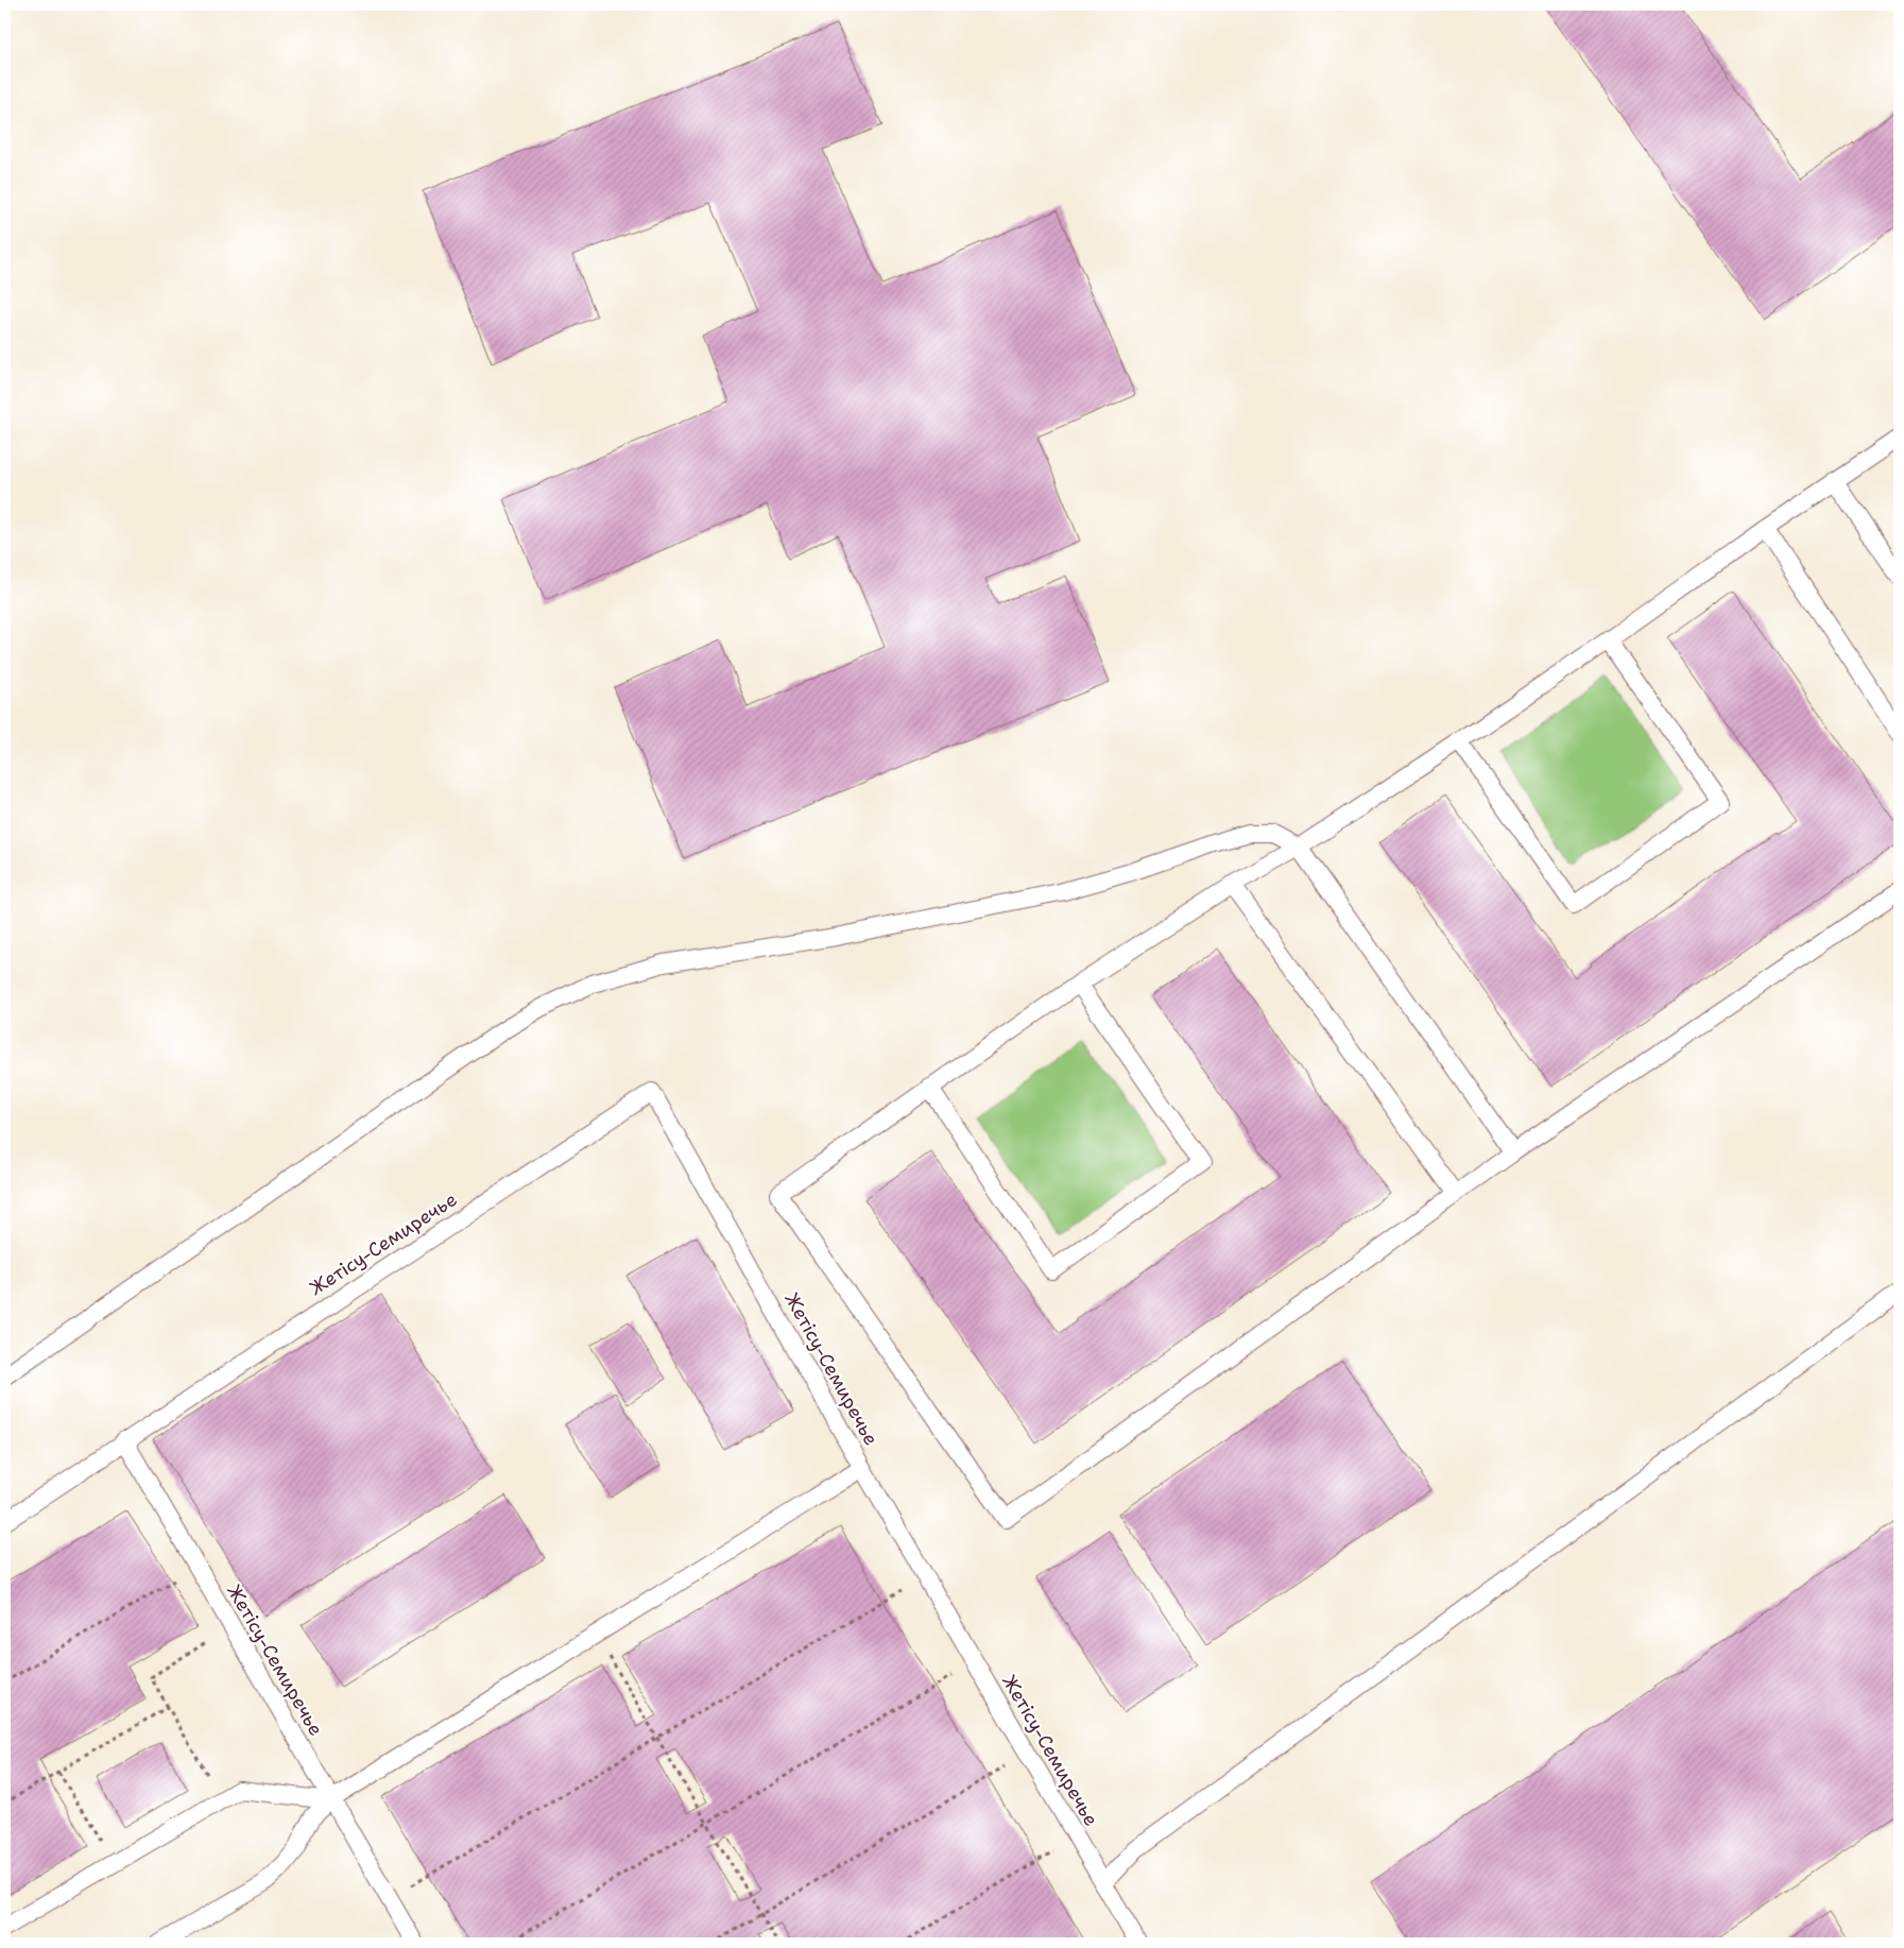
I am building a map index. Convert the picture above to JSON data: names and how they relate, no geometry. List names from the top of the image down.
{
  "streets": {
    "lane": ["Жетісу-Семиречье"]
  }
}
